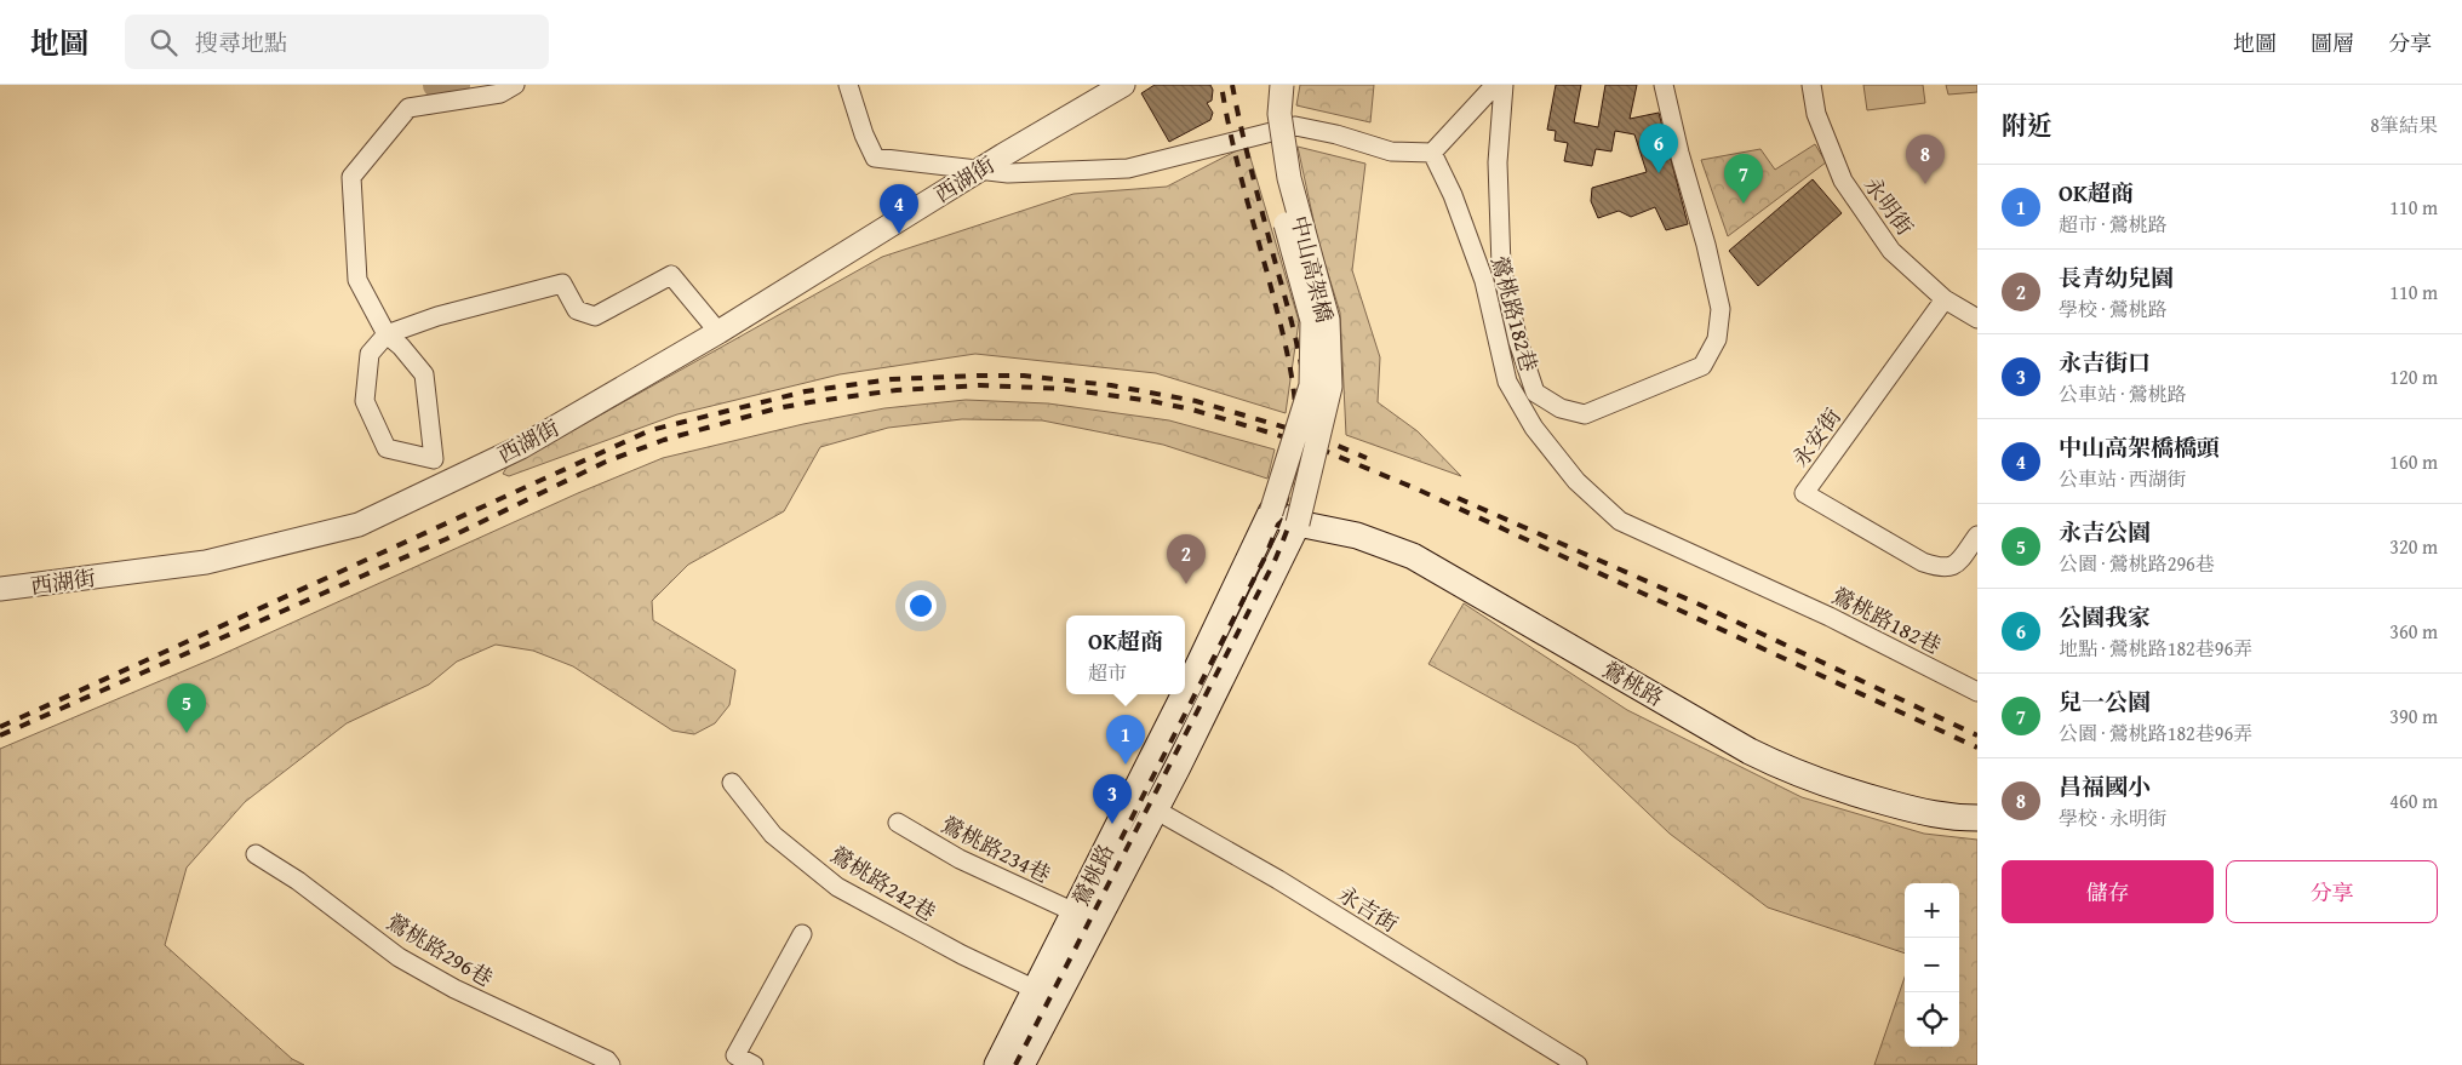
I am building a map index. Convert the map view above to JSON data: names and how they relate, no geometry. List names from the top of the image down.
{
  "streets": {
    "main road": ["鶯桃路"],
    "street": [
      "西湖街",
      "永明街",
      "中山高架橋",
      "鶯桃路182巷",
      "永安街",
      "鶯桃路234巷",
      "鶯桃路242巷",
      "永吉街",
      "鶯桃路296巷"
    ]
  },
  "crossings": [
    ["永明街", "永安街"],
    ["中山高架橋", "鶯桃路"],
    ["鶯桃路", "鶯桃路234巷"],
    ["鶯桃路", "鶯桃路242巷"],
    ["鶯桃路", "永吉街"]
  ],
  "page": {
    "header": "地圖",
    "search": "搜尋地點",
    "nav": ["地圖", "圖層", "分享"],
    "heading": ["附近", "8筆結果"],
    "pins": [
      "6",
      "8",
      "7",
      "4",
      "2",
      "5",
      "1",
      "3"
    ],
    "list": [
      {
        "mark": "1",
        "name": "OK超商",
        "note": "超市 · 鶯桃路",
        "value": "110 m"
      },
      {
        "mark": "2",
        "name": "長青幼兒園",
        "note": "學校 · 鶯桃路",
        "value": "110 m"
      },
      {
        "mark": "3",
        "name": "永吉街口",
        "note": "公車站 · 鶯桃路",
        "value": "120 m"
      },
      {
        "mark": "4",
        "name": "中山高架橋橋頭",
        "note": "公車站 · 西湖街",
        "value": "160 m"
      },
      {
        "mark": "5",
        "name": "永吉公園",
        "note": "公園 · 鶯桃路296巷",
        "value": "320 m"
      },
      {
        "mark": "6",
        "name": "公園我家",
        "note": "地點 · 鶯桃路182巷96弄",
        "value": "360 m"
      },
      {
        "mark": "7",
        "name": "兒一公園",
        "note": "公園 · 鶯桃路182巷96弄",
        "value": "390 m"
      },
      {
        "mark": "8",
        "name": "昌福國小",
        "note": "學校 · 永明街",
        "value": "460 m"
      }
    ],
    "popup": ["OK超商", "超市"],
    "buttons": ["儲存", "分享"],
    "map_buttons": ["+", "−"]
  }
}
